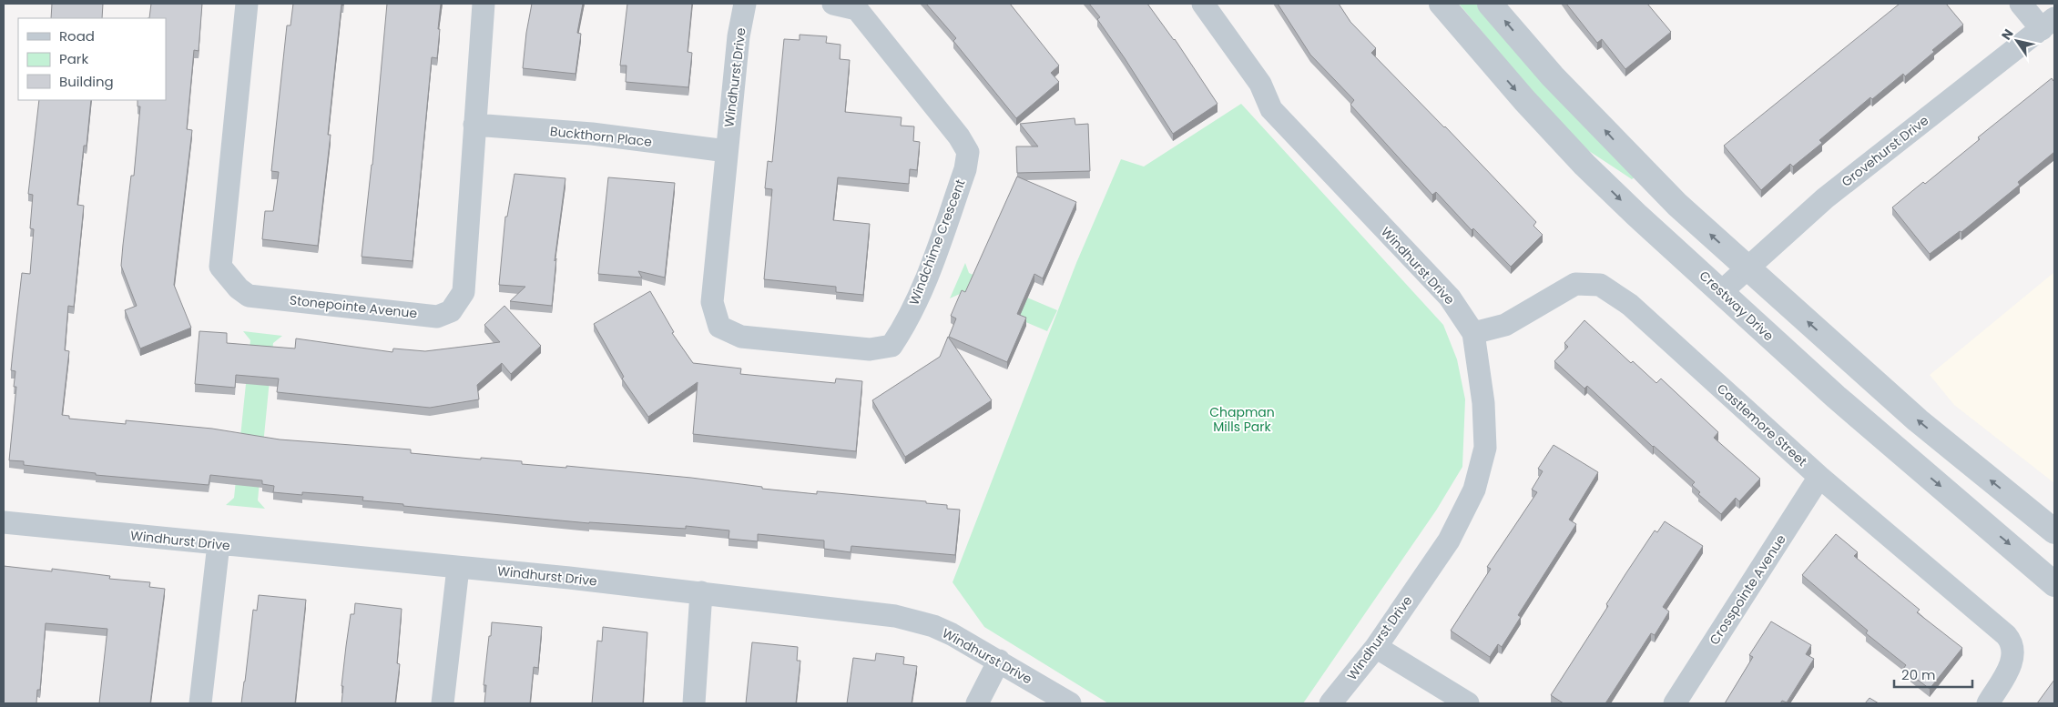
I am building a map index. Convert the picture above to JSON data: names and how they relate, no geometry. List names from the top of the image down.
{
  "streets": {
    "street": [
      "Windhurst Drive",
      "Buckthorn Place",
      "Grovehurst Drive",
      "Windchime Crescent",
      "Crestway Drive",
      "Stonepointe Avenue",
      "Castlemore Street",
      "Crosspointe Avenue"
    ]
  },
  "crossings": [
    ["Windhurst Drive", "Buckthorn Place"],
    ["Windhurst Drive", "Windchime Crescent"],
    ["Windhurst Drive", "Castlemore Street"],
    ["Buckthorn Place", "Windchime Crescent"],
    ["Buckthorn Place", "Stonepointe Avenue"],
    ["Grovehurst Drive", "Crestway Drive"],
    ["Castlemore Street", "Crosspointe Avenue"]
  ],
  "parks": ["Chapman Mills Park"],
  "legend": ["Road", "Park", "Building"],
  "scale_bar": "20 m",
  "north": "top left"
}
